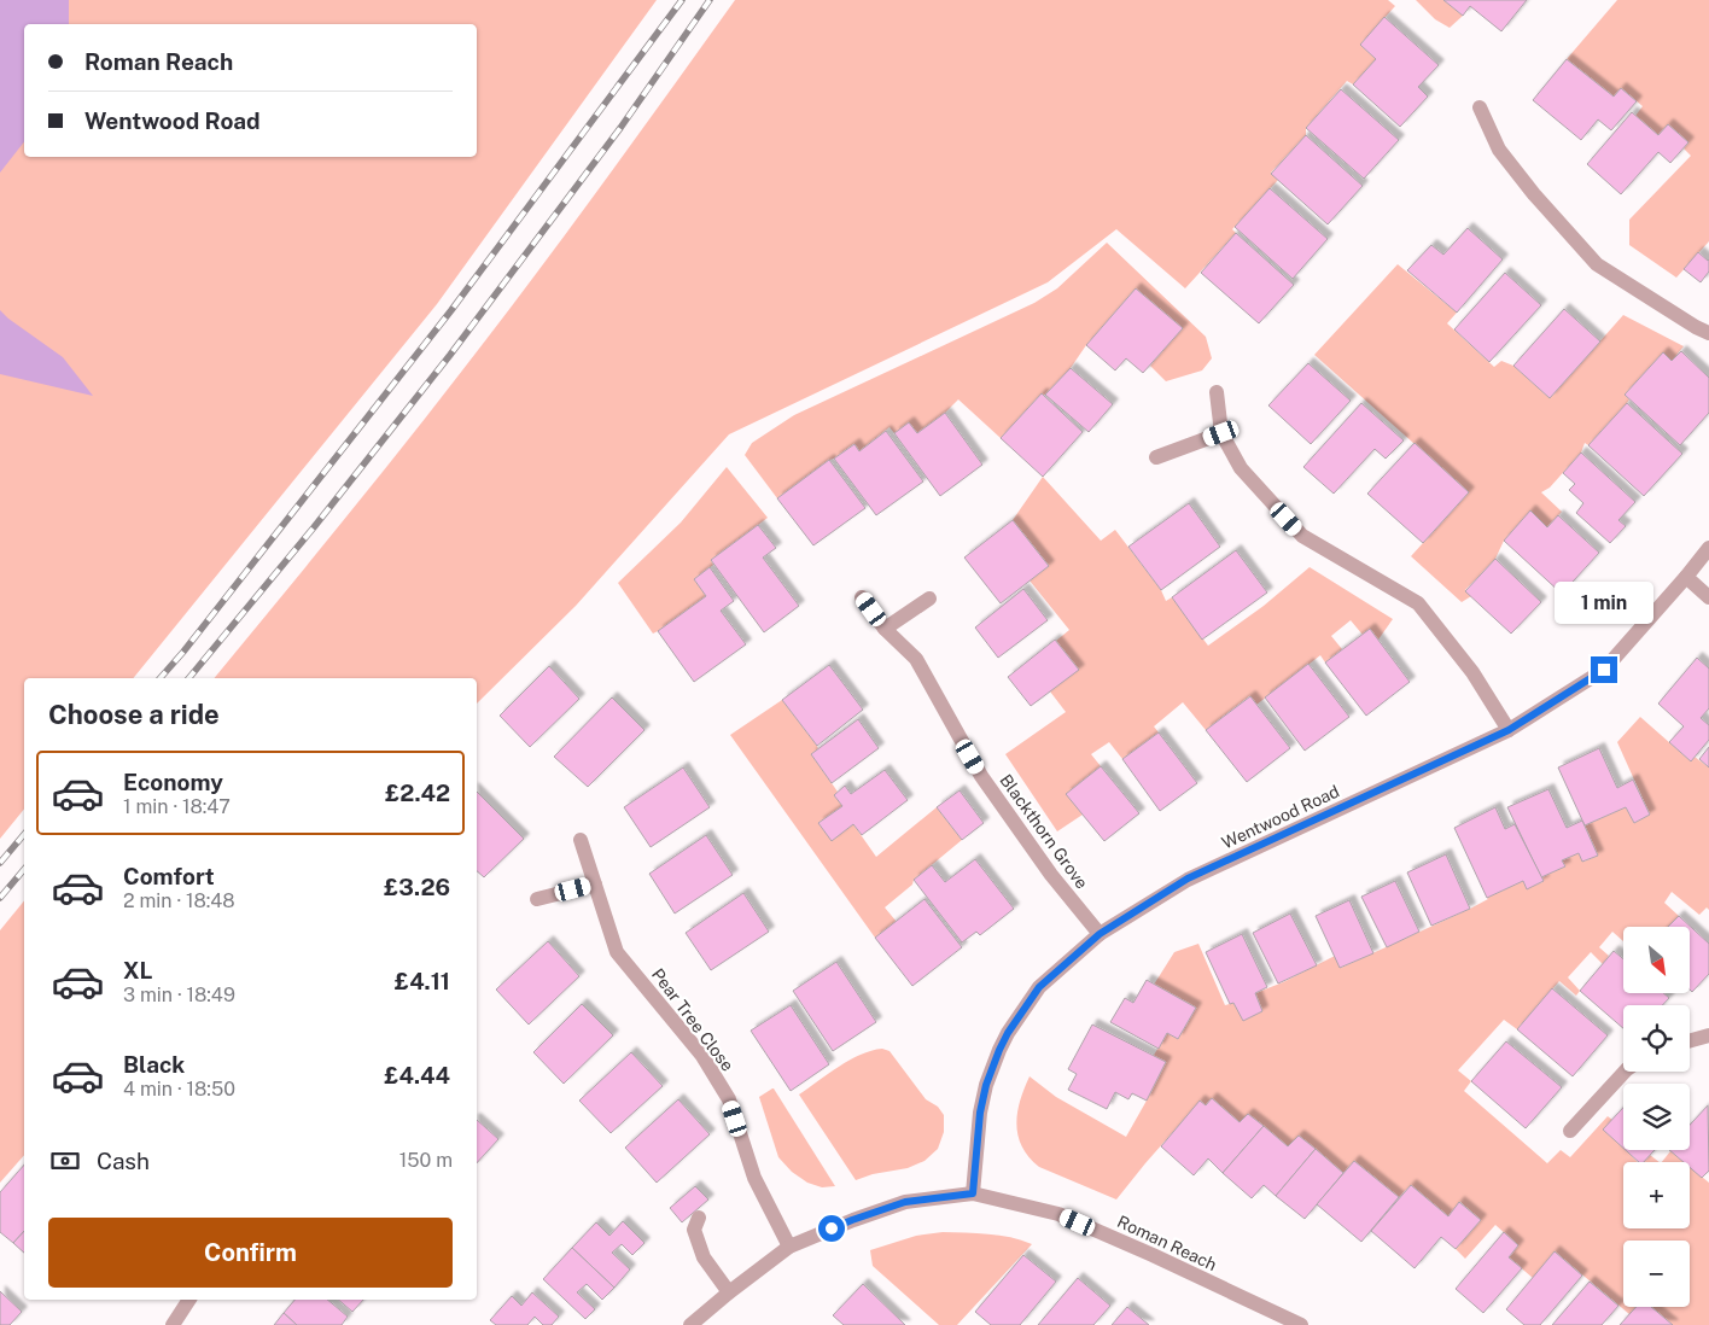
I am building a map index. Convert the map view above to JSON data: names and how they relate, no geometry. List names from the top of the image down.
{
  "streets": {
    "street": [
      "Wentwood Road",
      "Blackthorn Grove",
      "Pear Tree Close",
      "Roman Reach"
    ]
  },
  "crossings": [
    ["Wentwood Road", "Blackthorn Grove"],
    ["Wentwood Road", "Roman Reach"],
    ["Pear Tree Close", "Roman Reach"]
  ],
  "north": "bottom right",
  "page": {
    "banner": ["Roman Reach", "Wentwood Road"],
    "bubble": "1 min",
    "heading": "Choose a ride",
    "list": [
      {
        "name": "Economy",
        "note": "1 min · 18:47",
        "value": "£2.42"
      },
      {
        "name": "Comfort",
        "note": "2 min · 18:48",
        "value": "£3.26"
      },
      {
        "name": "XL",
        "note": "3 min · 18:49",
        "value": "£4.11"
      },
      {
        "name": "Black",
        "note": "4 min · 18:50",
        "value": "£4.44"
      }
    ],
    "map_buttons": ["+", "−"],
    "pay": ["Cash", "150 m"],
    "buttons": "Confirm"
  }
}
